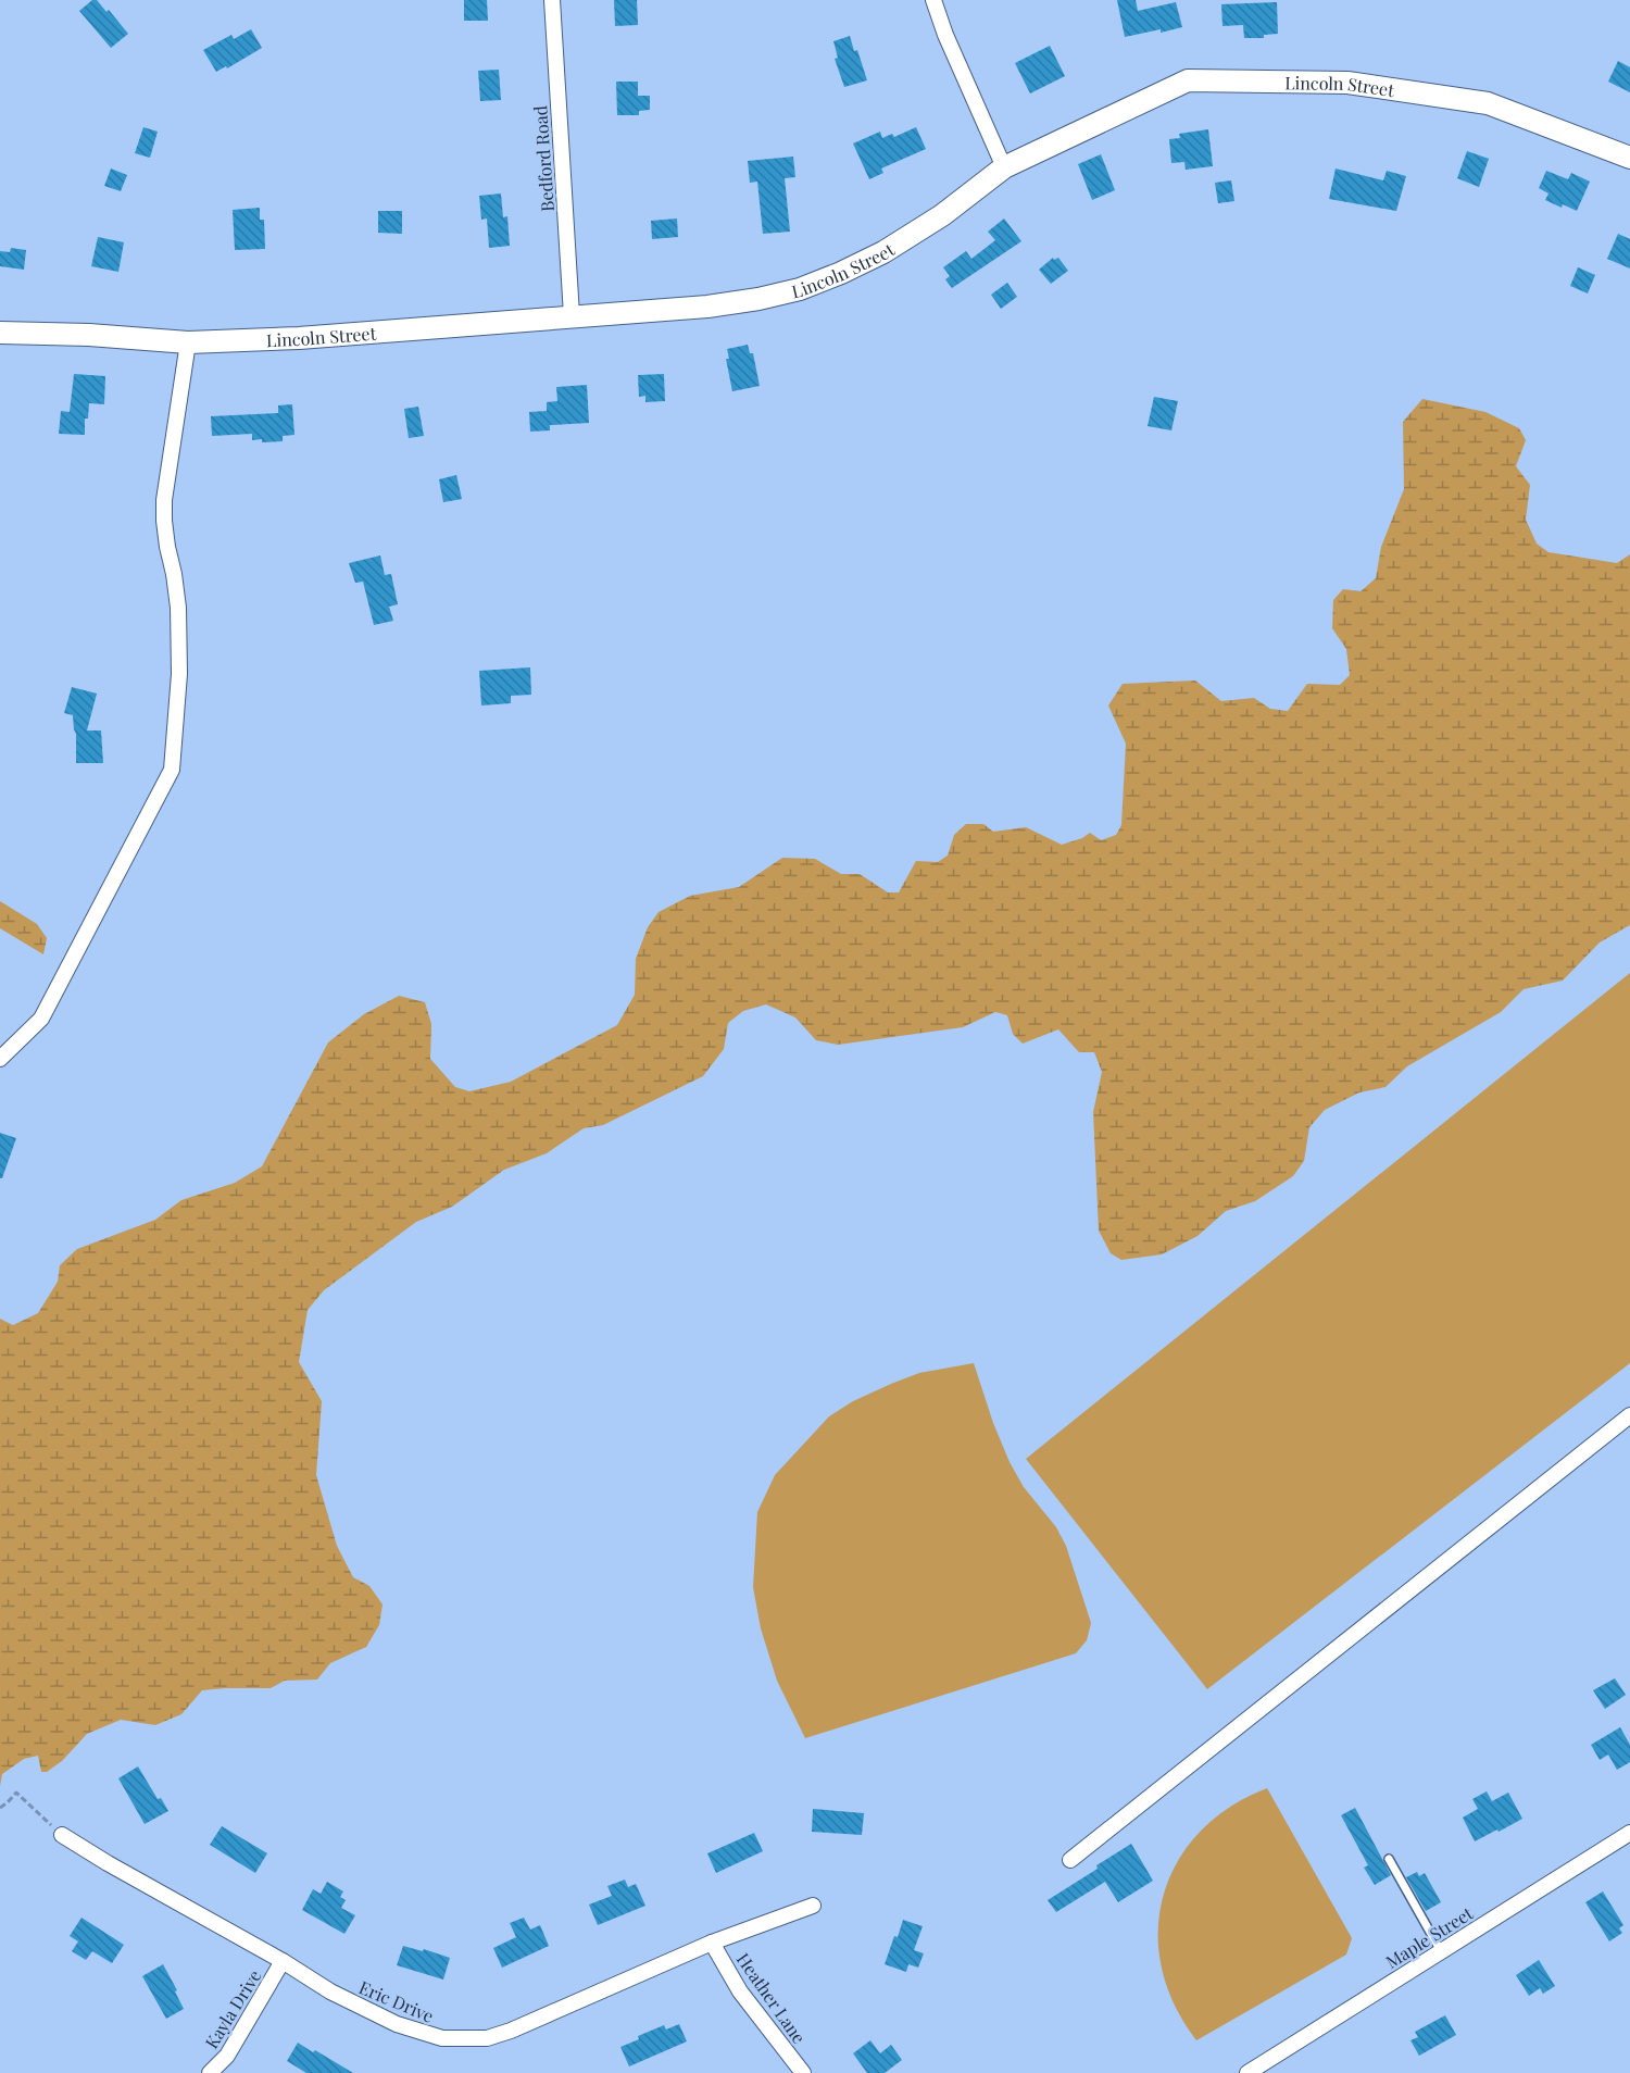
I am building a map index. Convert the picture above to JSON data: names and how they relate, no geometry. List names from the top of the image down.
{
  "streets": {
    "main road": ["Lincoln Street"],
    "street": [
      "Bedford Road",
      "Maple Street",
      "Heather Lane",
      "Eric Drive",
      "Kayla Drive"
    ]
  },
  "crossings": [
    ["Lincoln Street", "Bedford Road"],
    ["Heather Lane", "Eric Drive"],
    ["Eric Drive", "Kayla Drive"]
  ]
}
